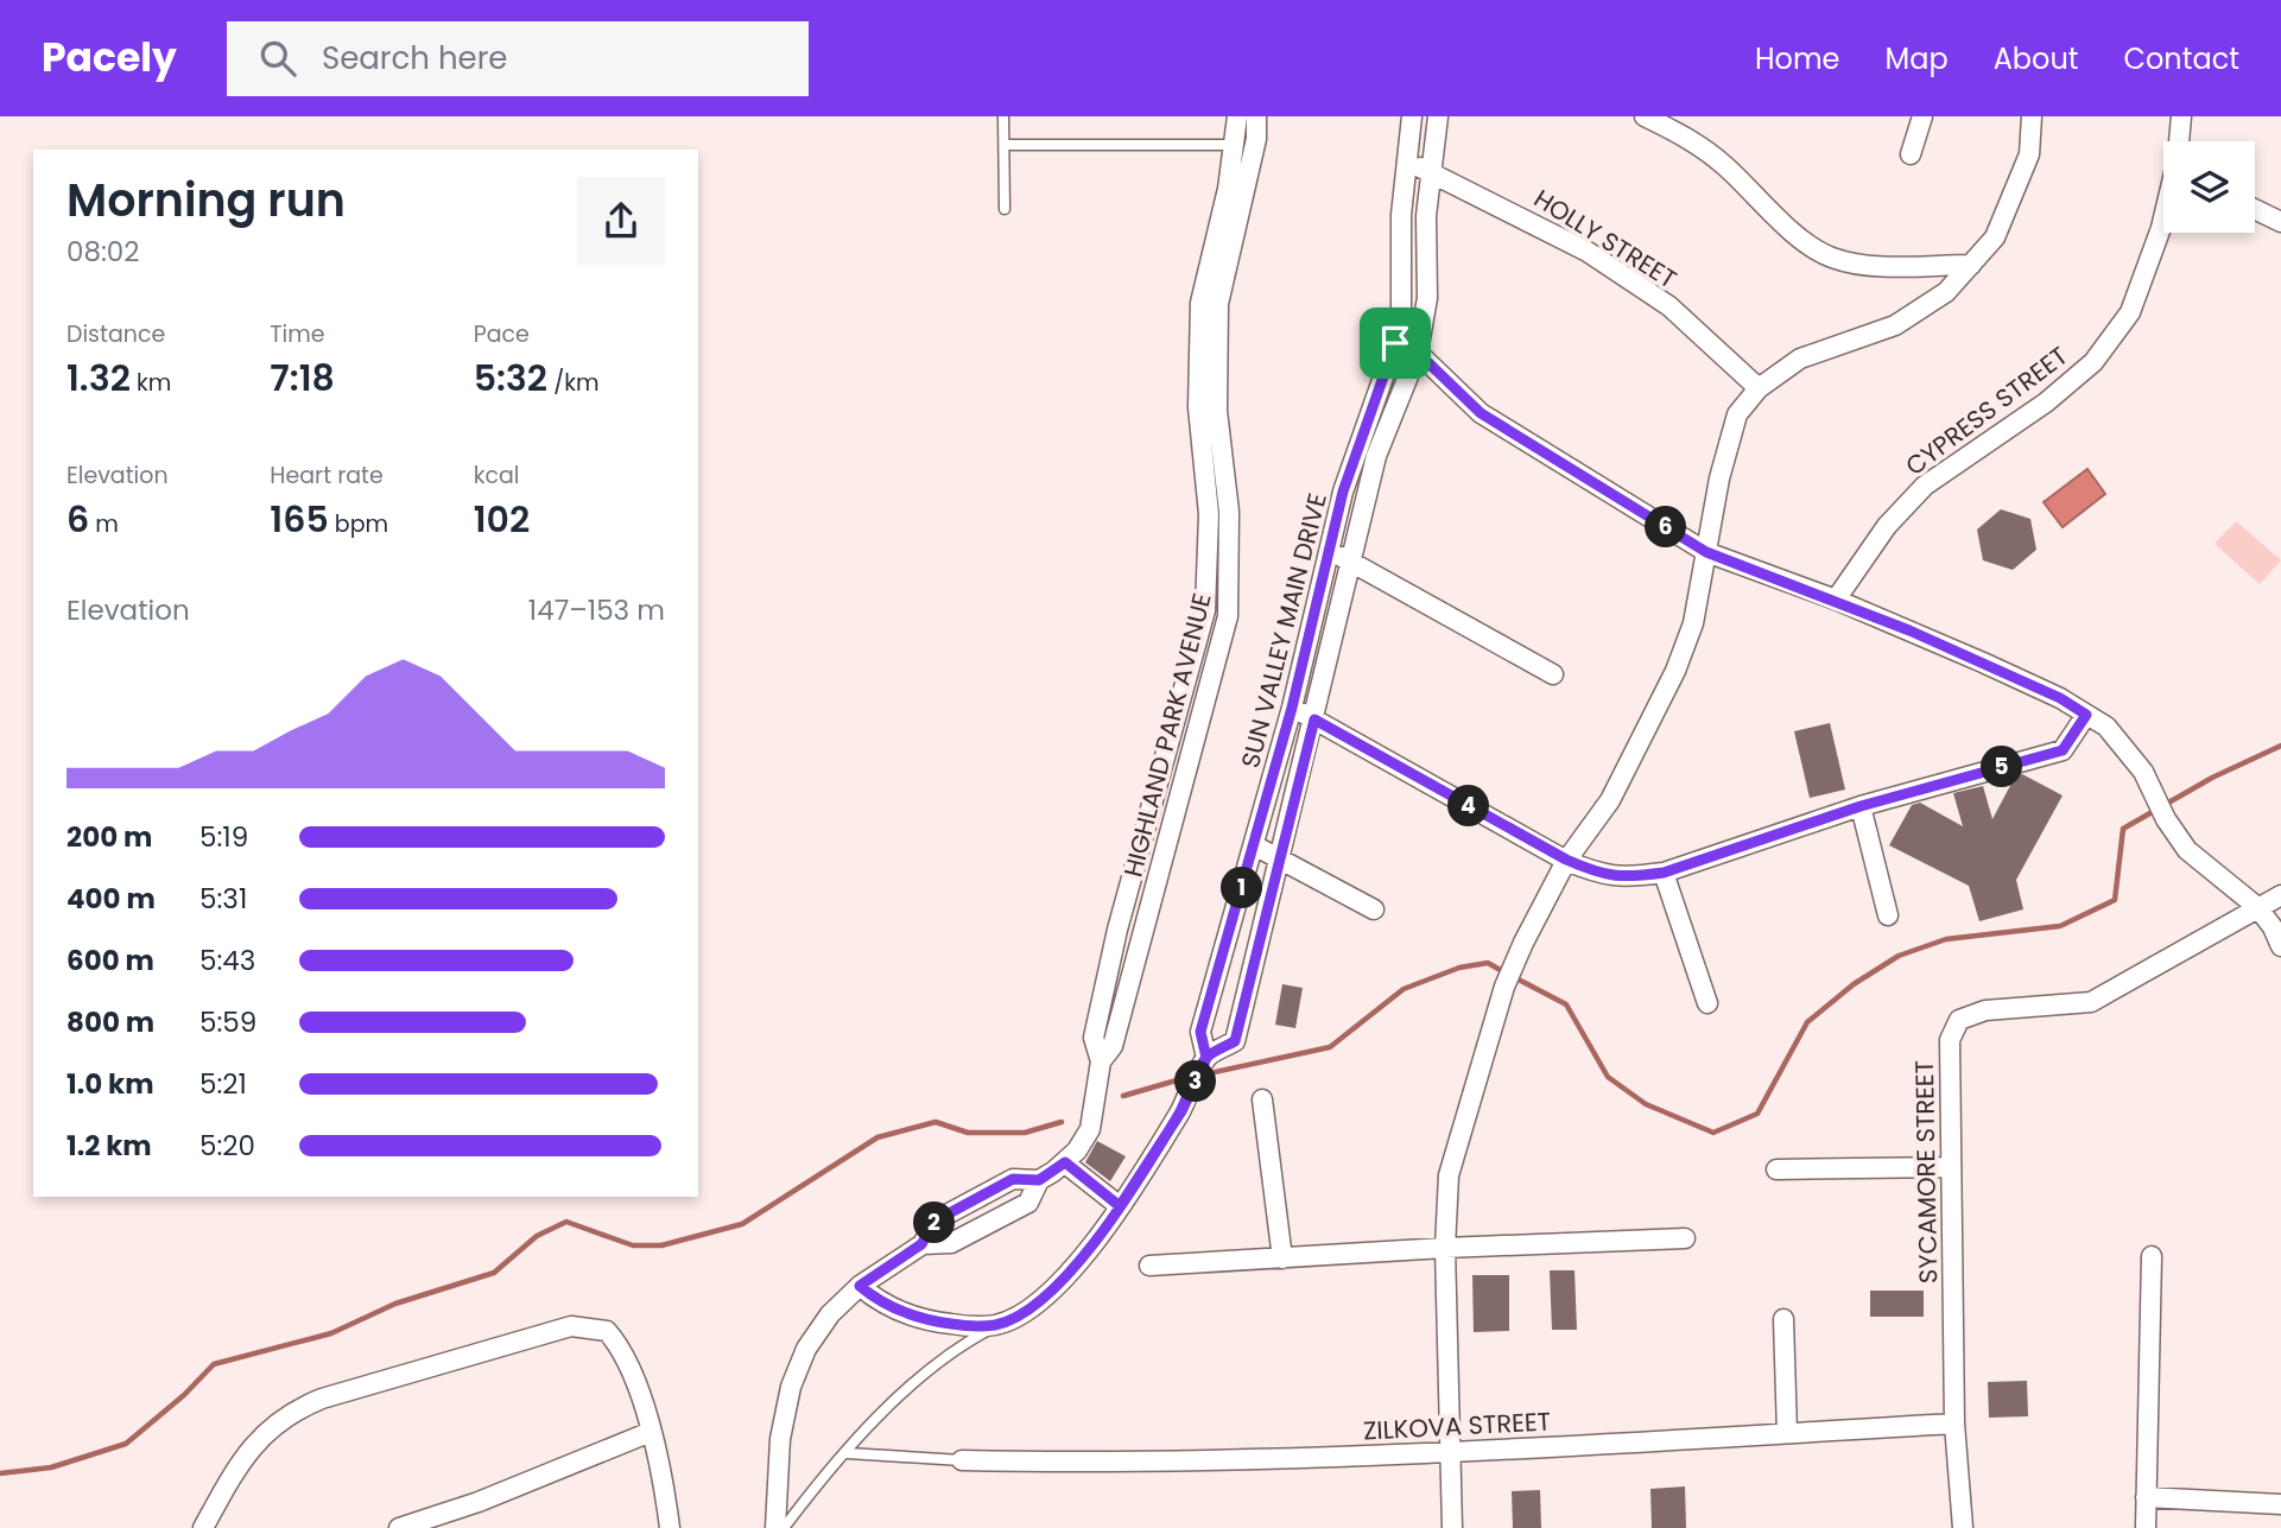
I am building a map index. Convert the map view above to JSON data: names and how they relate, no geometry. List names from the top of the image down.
{
  "streets": {
    "street": [
      "HOLLY STREET",
      "CYPRESS STREET",
      "SUN VALLEY MAIN DRIVE",
      "HIGHLAND PARK AVENUE",
      "SYCAMORE STREET",
      "ZILKOVA STREET"
    ]
  },
  "crossings": [
    ["HOLLY STREET", "SUN VALLEY MAIN DRIVE"],
    ["SYCAMORE STREET", "ZILKOVA STREET"]
  ],
  "page": {
    "header": "Pacely",
    "search": "Search here",
    "nav": [
      "Home",
      "Map",
      "About",
      "Contact"
    ],
    "heading": ["Morning run", "08:02"],
    "stats": [
      ["Distance", "1.32 km"],
      ["Time", "7:18"],
      ["Pace", "5:32 /km"],
      ["Elevation", "6 m"],
      ["Heart rate", "165 bpm"],
      ["kcal", "102"]
    ],
    "pins": [
      "6",
      "5",
      "4",
      "1",
      "3",
      "2"
    ],
    "chart": ["Elevation", "147–153 m"],
    "list": [
      {
        "name": "200 m",
        "note": "5:19"
      },
      {
        "name": "400 m",
        "note": "5:31"
      },
      {
        "name": "600 m",
        "note": "5:43"
      },
      {
        "name": "800 m",
        "note": "5:59"
      },
      {
        "name": "1.0 km",
        "note": "5:21"
      },
      {
        "name": "1.2 km",
        "note": "5:20"
      }
    ]
  }
}
